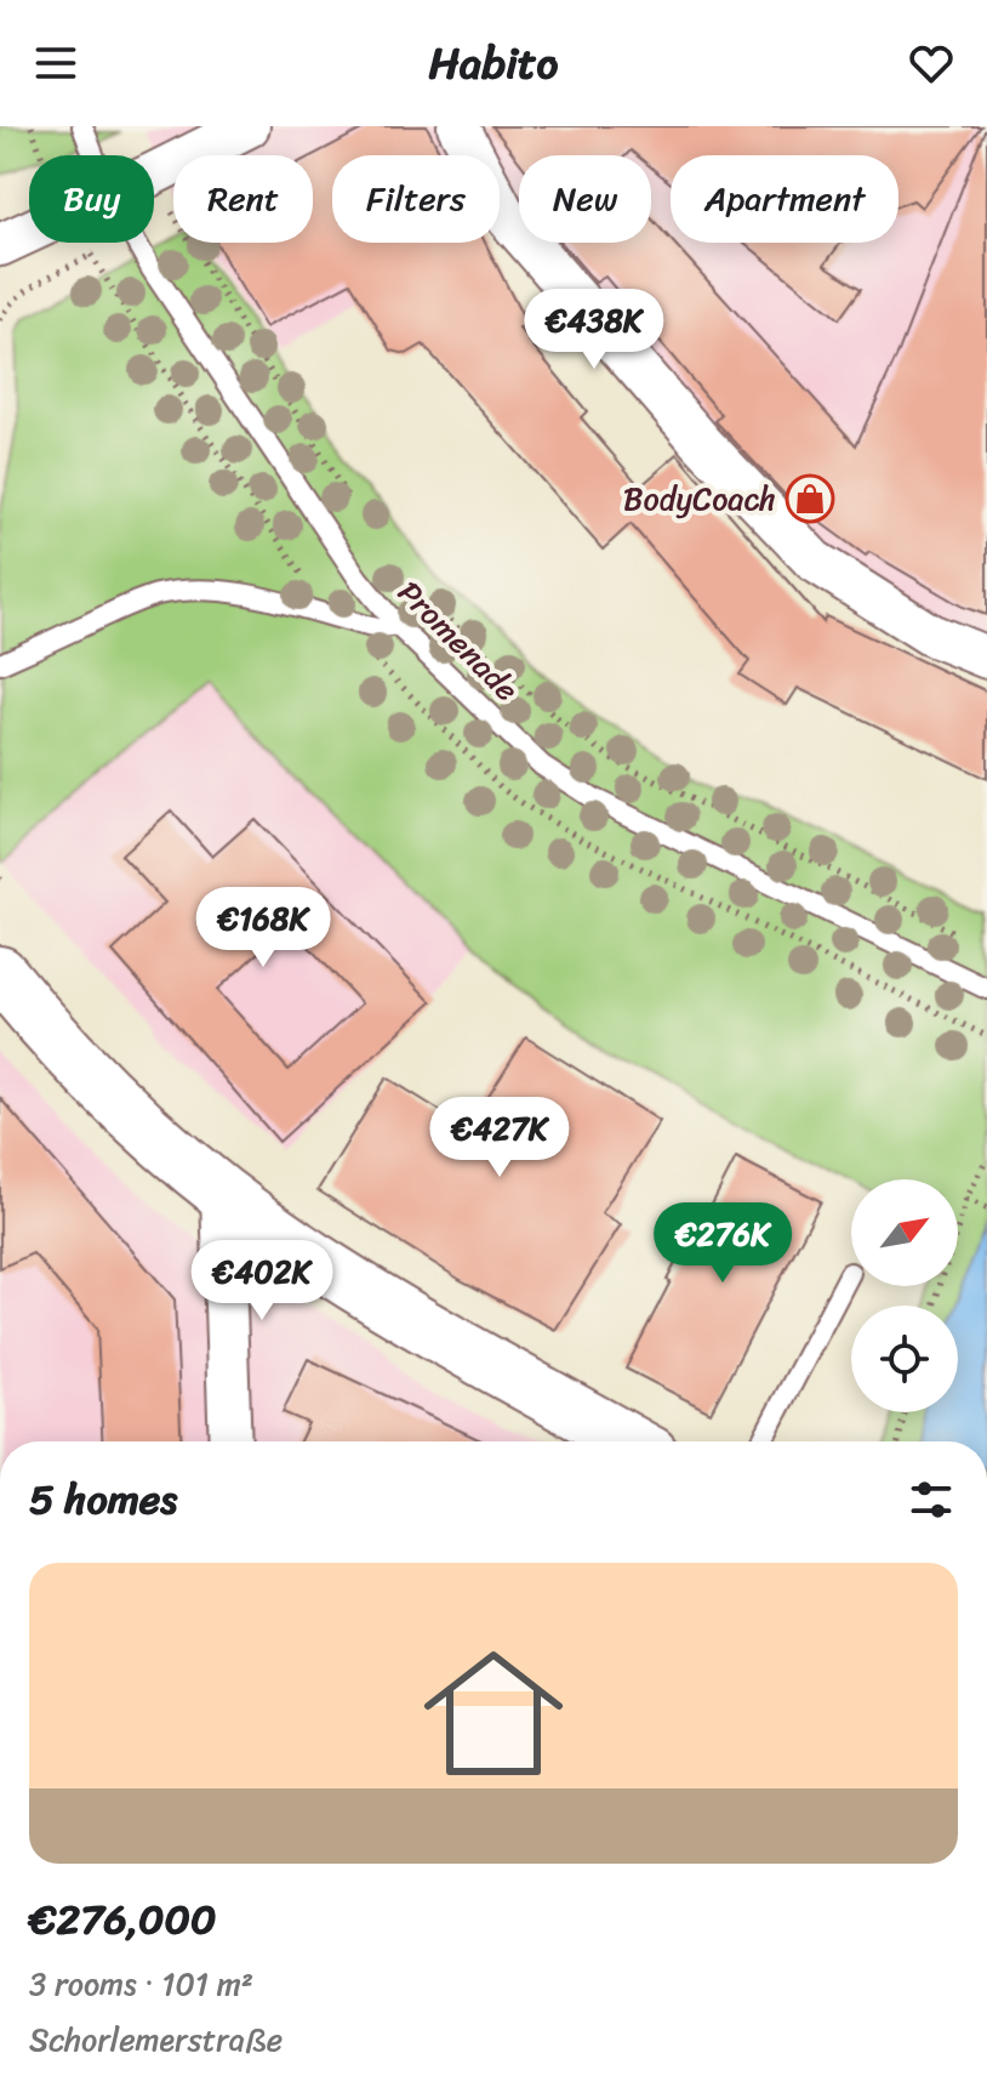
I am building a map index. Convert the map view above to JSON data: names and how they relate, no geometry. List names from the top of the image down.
{
  "streets": {
    "lane": ["Promenade"]
  },
  "places": {
    "shop": ["BodyCoach"]
  },
  "north": "top right",
  "page": {
    "header": "Habito",
    "chip": [
      "Buy",
      "Rent",
      "Filters",
      "New",
      "Apartment"
    ],
    "price": [
      "€438K",
      "€168K",
      "€427K",
      "€276K",
      "€402K"
    ],
    "heading": "5 homes",
    "list": [
      {
        "name": "€276,000",
        "note": "3 rooms · 101 m² · Schorlemerstraße"
      }
    ]
  }
}
